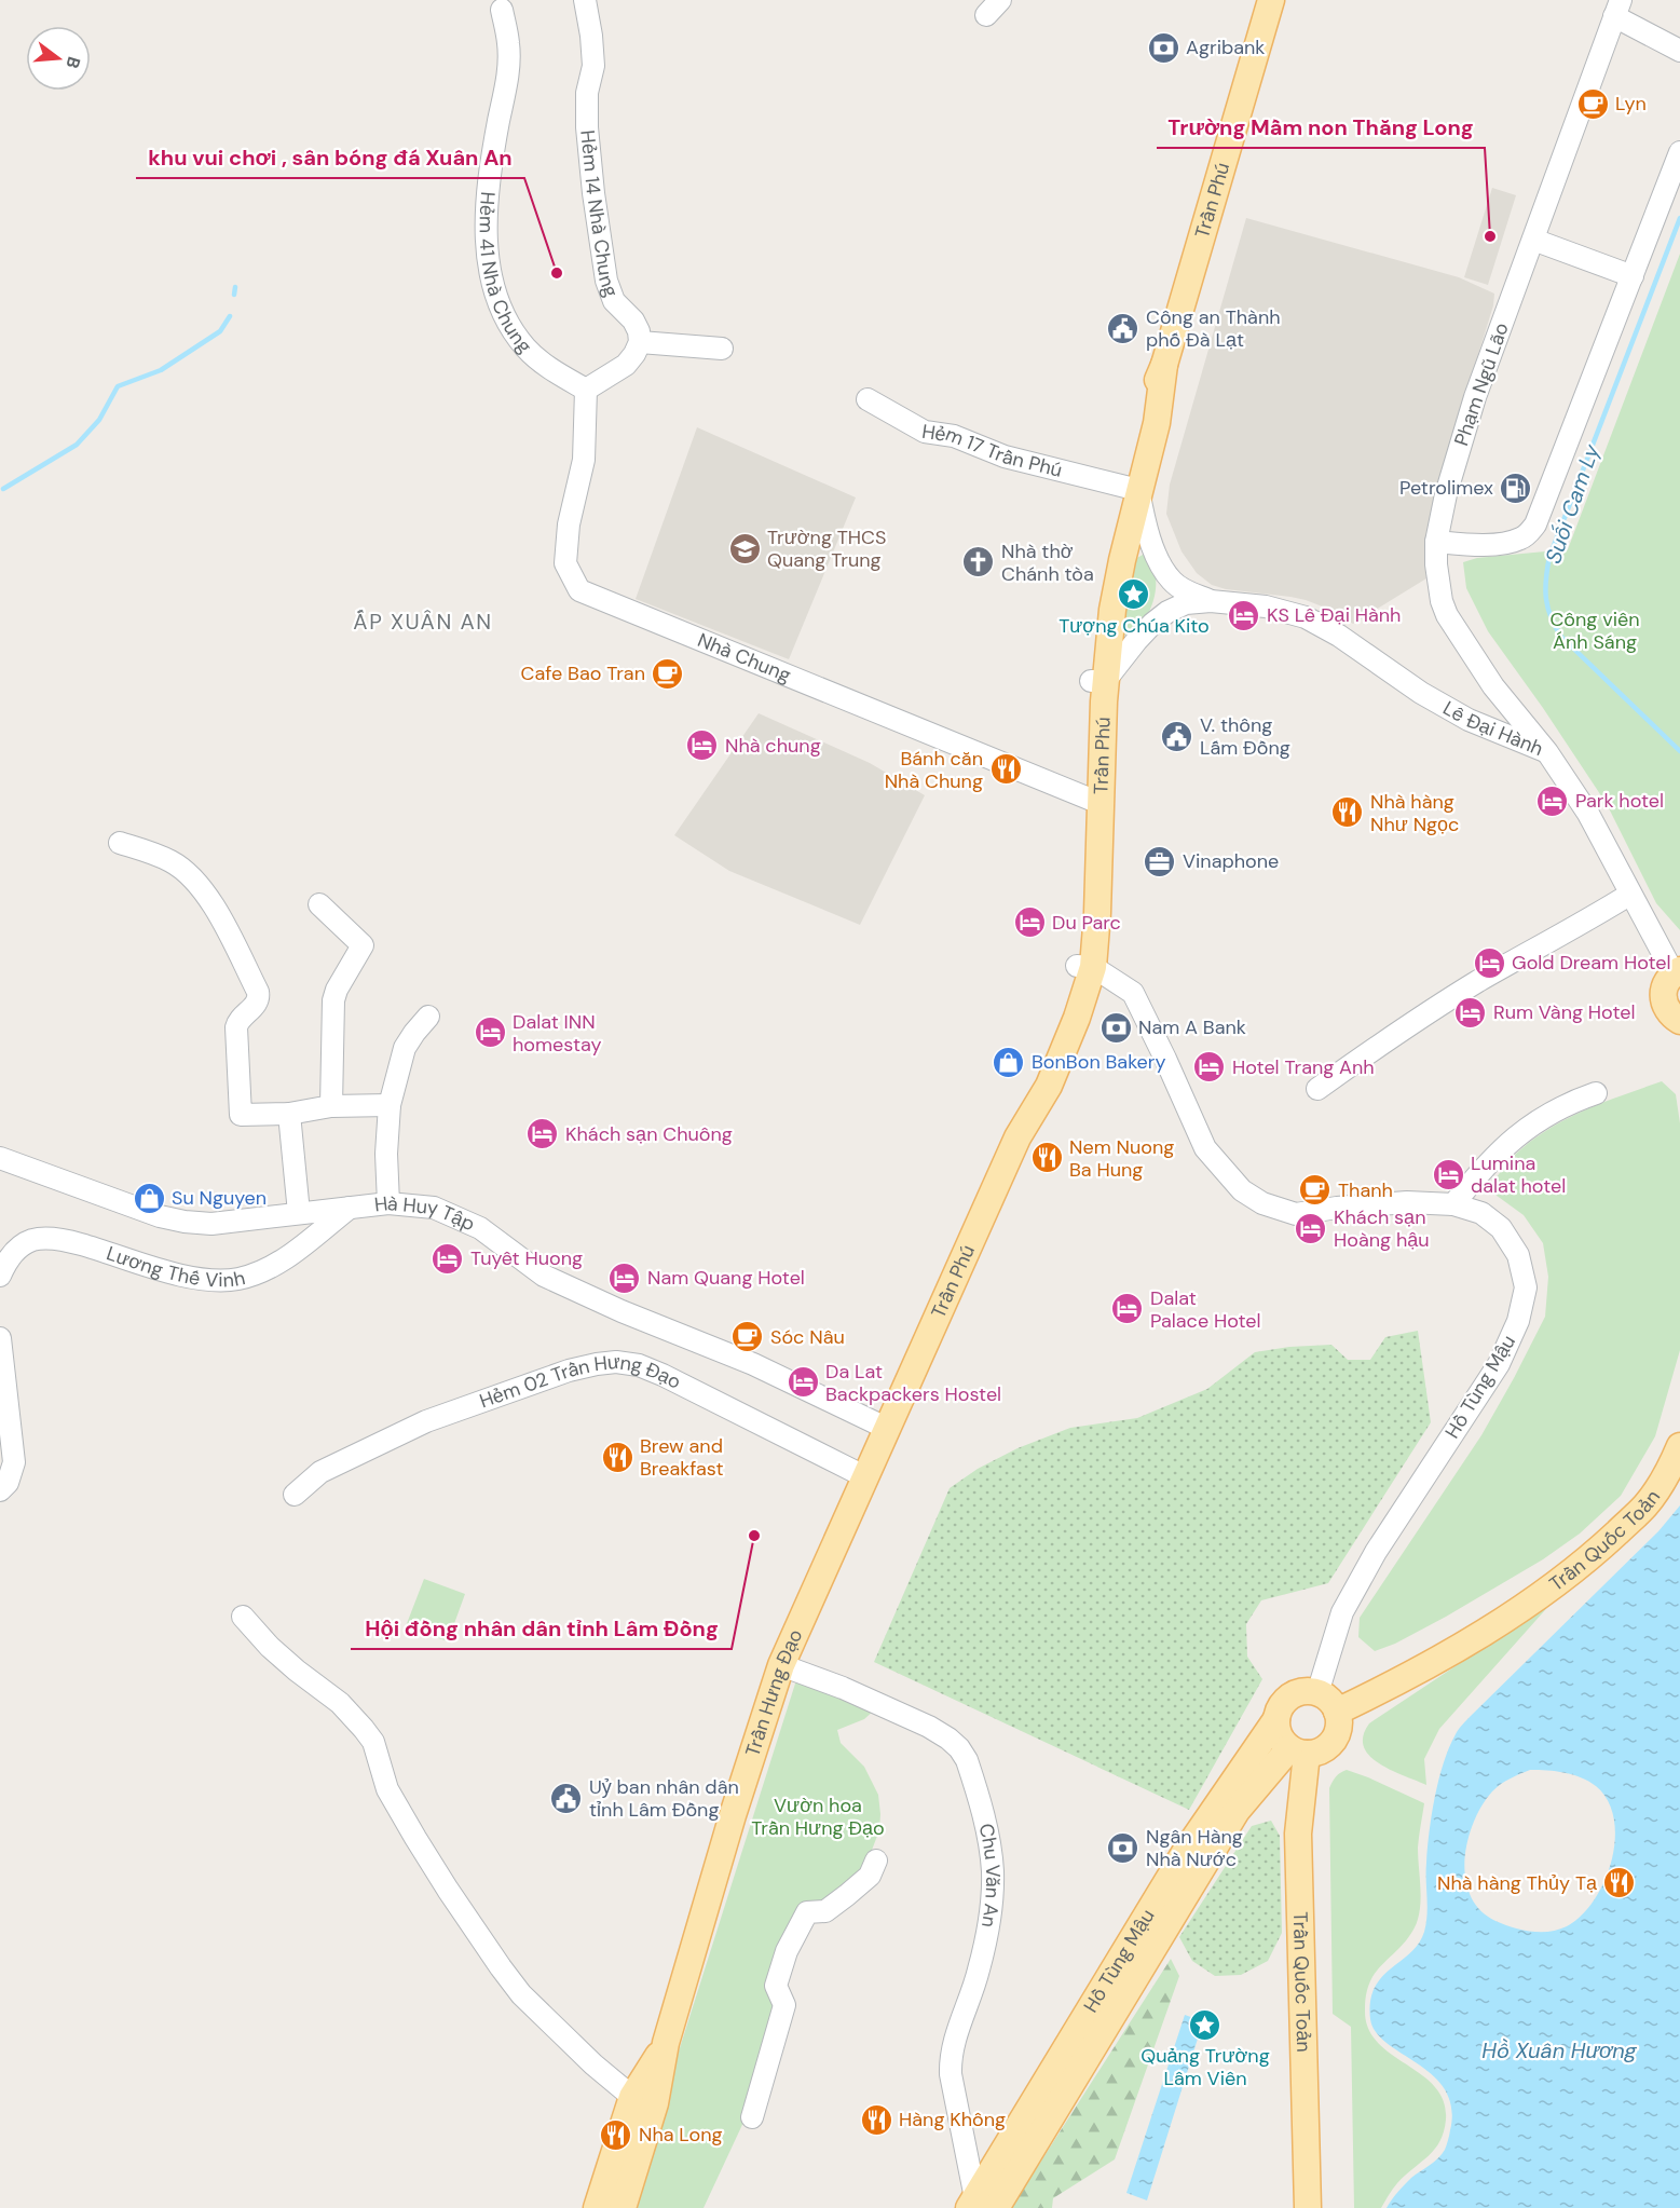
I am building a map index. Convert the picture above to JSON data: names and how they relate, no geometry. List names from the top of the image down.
{
  "streets": {
    "main road": [
      "Trần Phú",
      "Hồ Tùng Mậu",
      "Trần Quốc Toản",
      "Trần Hưng Đạo"
    ],
    "street": [
      "Hẻm 14 Nhà Chung",
      "Hẻm 41 Nhà Chung",
      "Phạm Ngũ Lão",
      "Hẻm 17 Trần Phú",
      "Nhà Chung",
      "Lê Đại Hành",
      "Hà Huy Tập",
      "Lương Thế Vinh",
      "Hẻm 02 Trần Hưng Đạo",
      "Chu Văn An"
    ]
  },
  "crossings": [
    ["Trần Phú", "Hẻm 17 Trần Phú"],
    ["Trần Phú", "Nhà Chung"],
    ["Trần Phú", "Lê Đại Hành"],
    ["Trần Phú", "Hà Huy Tập"],
    ["Trần Phú", "Hồ Tùng Mậu"],
    ["Trần Phú", "Trần Hưng Đạo"],
    ["Hẻm 41 Nhà Chung", "Nhà Chung"],
    ["Phạm Ngũ Lão", "Lê Đại Hành"],
    ["Hẻm 17 Trần Phú", "Lê Đại Hành"],
    ["Hà Huy Tập", "Lương Thế Vinh"],
    ["Hà Huy Tập", "Trần Hưng Đạo"],
    ["Hồ Tùng Mậu", "Trần Quốc Toản"],
    ["Hồ Tùng Mậu", "Chu Văn An"],
    ["Hẻm 02 Trần Hưng Đạo", "Trần Hưng Đạo"],
    ["Trần Hưng Đạo", "Chu Văn An"]
  ],
  "districts": ["ẤP XUÂN AN"],
  "water": ["Suối Cam Ly", "Hồ Xuân Hương"],
  "parks": ["Công viên Ánh Sáng", "Vườn hoa Trần Hưng Đạo"],
  "places": {
    "bank": ["Agribank", "Nam A Bank", "Ngân Hàng Nhà Nước"],
    "cafe": [
      "Lyn",
      "Cafe Bao Tran",
      "Thanh",
      "Sóc Nâu"
    ],
    "other": ["Trường Mầm non Thăng Long", "khu vui chơi , sân bóng đá Xuân An", "Hội đồng nhân dân tỉnh Lâm Đồng"],
    "public building": ["Công an Thành phố Đà Lạt", "V. thông Lấm Đồng", "Uỷ ban nhân dân tỉnh Lâm Đồng"],
    "fuel station": ["Petrolimex"],
    "school or university": ["Trường THCS Quang Trung"],
    "church": ["Nhà thờ Chánh tòa"],
    "place": ["Tượng Chúa Kito", "Quảng Trường Lâm Viên"],
    "hotel": [
      "KS Lê Đại Hành",
      "Nhà chung",
      "Park hotel",
      "Du Parc",
      "Gold Dream Hotel",
      "Rum Vàng Hotel",
      "Dalat INN homestay",
      "Hotel Trang Anh",
      "Khách sạn Chuông",
      "Lumina dalat hotel",
      "Khách sạn Hoàng hậu",
      "Tuyêt Huong",
      "Nam Quang Hotel",
      "Dalat Palace Hotel",
      "Da Lat Backpackers Hostel"
    ],
    "restaurant": [
      "Bánh căn Nhà Chung",
      "Nhà hàng Như Ngọc",
      "Nem Nuong Ba Hung",
      "Brew and Breakfast",
      "Nhà hàng Thủy Tạ",
      "Hàng Không",
      "Nha Long"
    ],
    "office": ["Vinaphone"],
    "shop": ["BonBon Bakery", "Su Nguyen"]
  },
  "north": "right"
}
